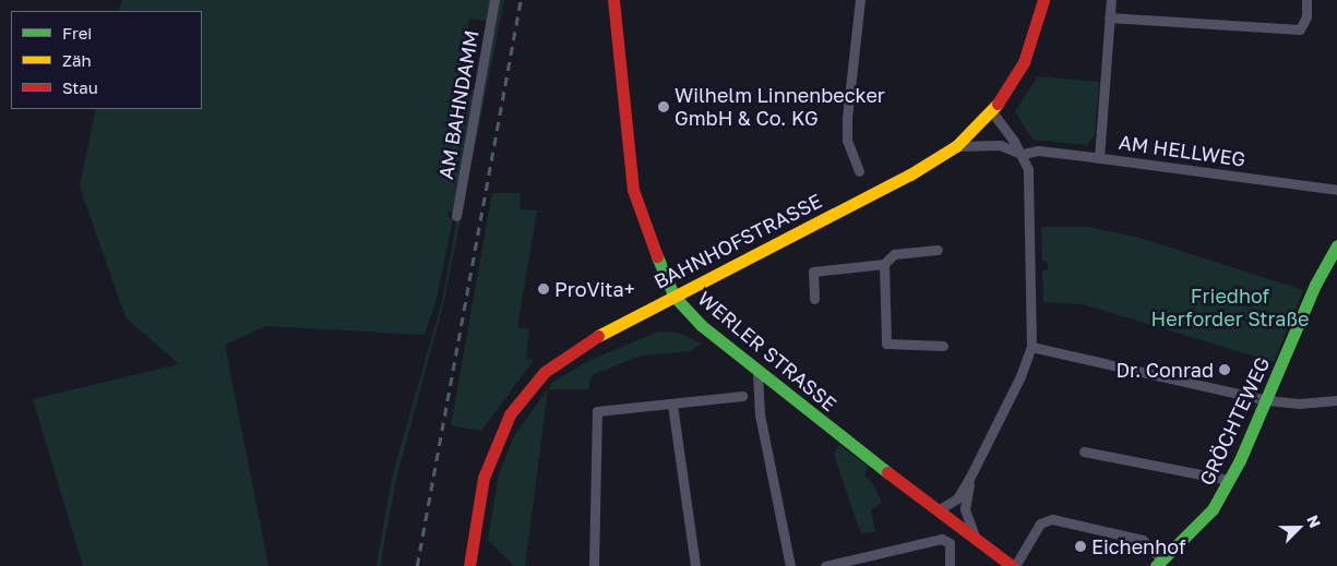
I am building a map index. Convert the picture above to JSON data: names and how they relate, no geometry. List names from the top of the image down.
{
  "streets": {
    "main road": ["BAHNHOFSTRASSE", "WERLER STRASSE", "GRÖCHTEWEG"],
    "street": ["AM BAHNDAMM", "AM HELLWEG"]
  },
  "crossings": [
    ["BAHNHOFSTRASSE", "WERLER STRASSE"]
  ],
  "parks": ["Friedhof Herforder Straße"],
  "places": [
    "Wilhelm Linnenbecker GmbH & Co. KG",
    "ProVita+",
    "Dr. Conrad",
    "Eichenhof"
  ],
  "legend": ["Frei", "Zäh", "Stau"],
  "north": "top right"
}
